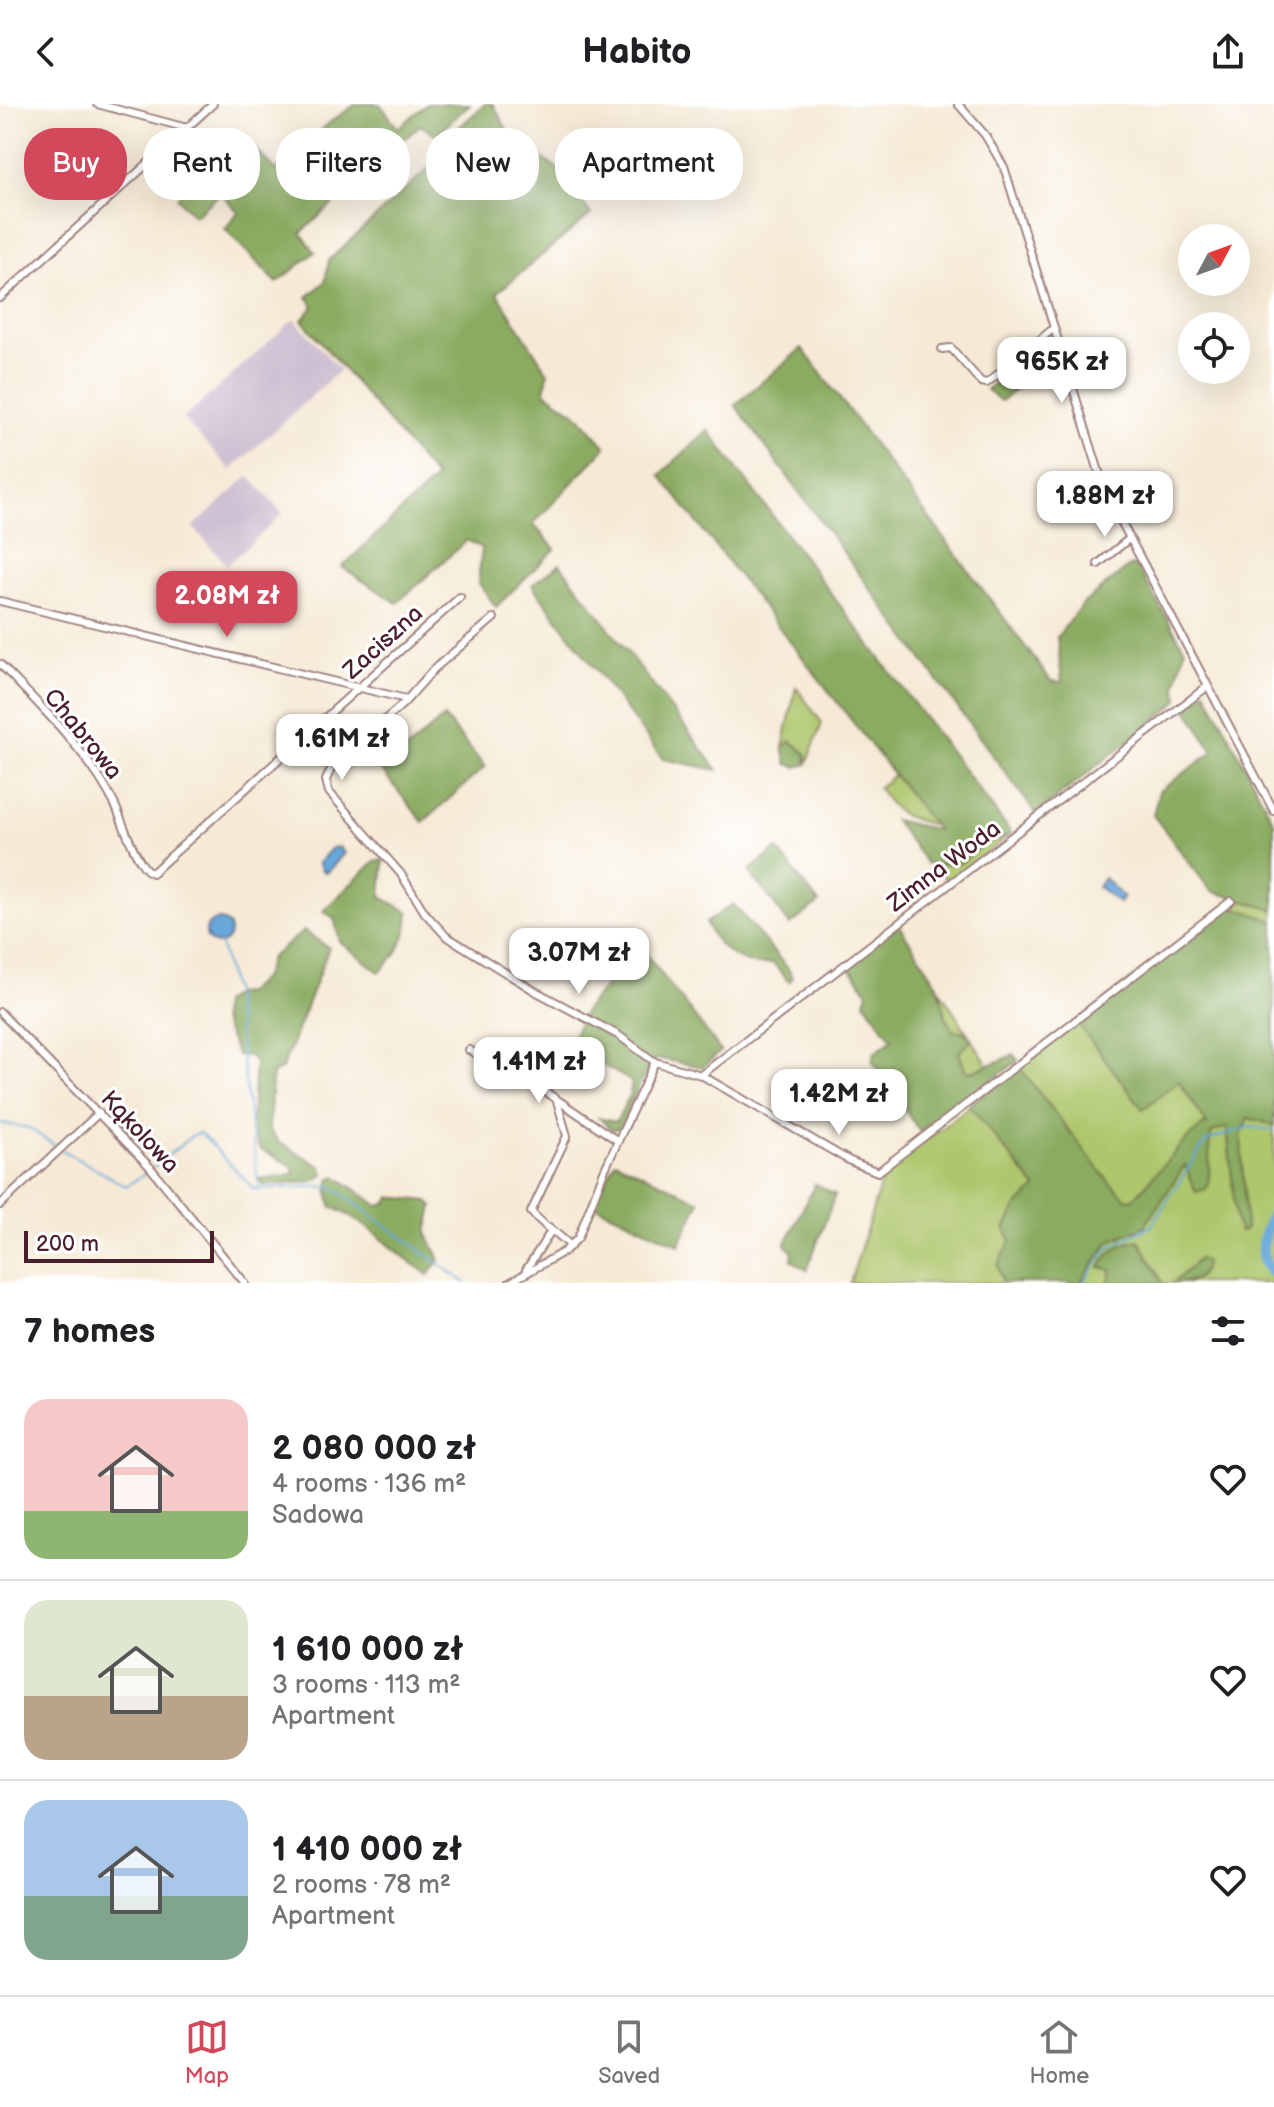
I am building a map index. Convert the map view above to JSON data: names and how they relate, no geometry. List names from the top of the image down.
{
  "streets": {
    "street": [
      "Zaciszna",
      "Chabrowa",
      "Zimna Woda",
      "Kąkolowa"
    ]
  },
  "crossings": [
    ["Zaciszna", "Chabrowa"]
  ],
  "scale_bar": "200 m",
  "north": "top right",
  "page": {
    "header": "Habito",
    "chip": [
      "Buy",
      "Rent",
      "Filters",
      "New",
      "Apartment"
    ],
    "price": [
      "965K zł",
      "1.88M zł",
      "2.08M zł",
      "1.61M zł",
      "3.07M zł",
      "1.41M zł",
      "1.42M zł"
    ],
    "scale": "200 m",
    "heading": "7 homes",
    "list": [
      {
        "name": "2 080 000 zł",
        "note": "4 rooms · 136 m² · Sadowa"
      },
      {
        "name": "1 610 000 zł",
        "note": "3 rooms · 113 m² · Apartment"
      },
      {
        "name": "1 410 000 zł",
        "note": "2 rooms · 78 m² · Apartment"
      }
    ],
    "tabs": ["Map", "Saved", "Home"]
  }
}
